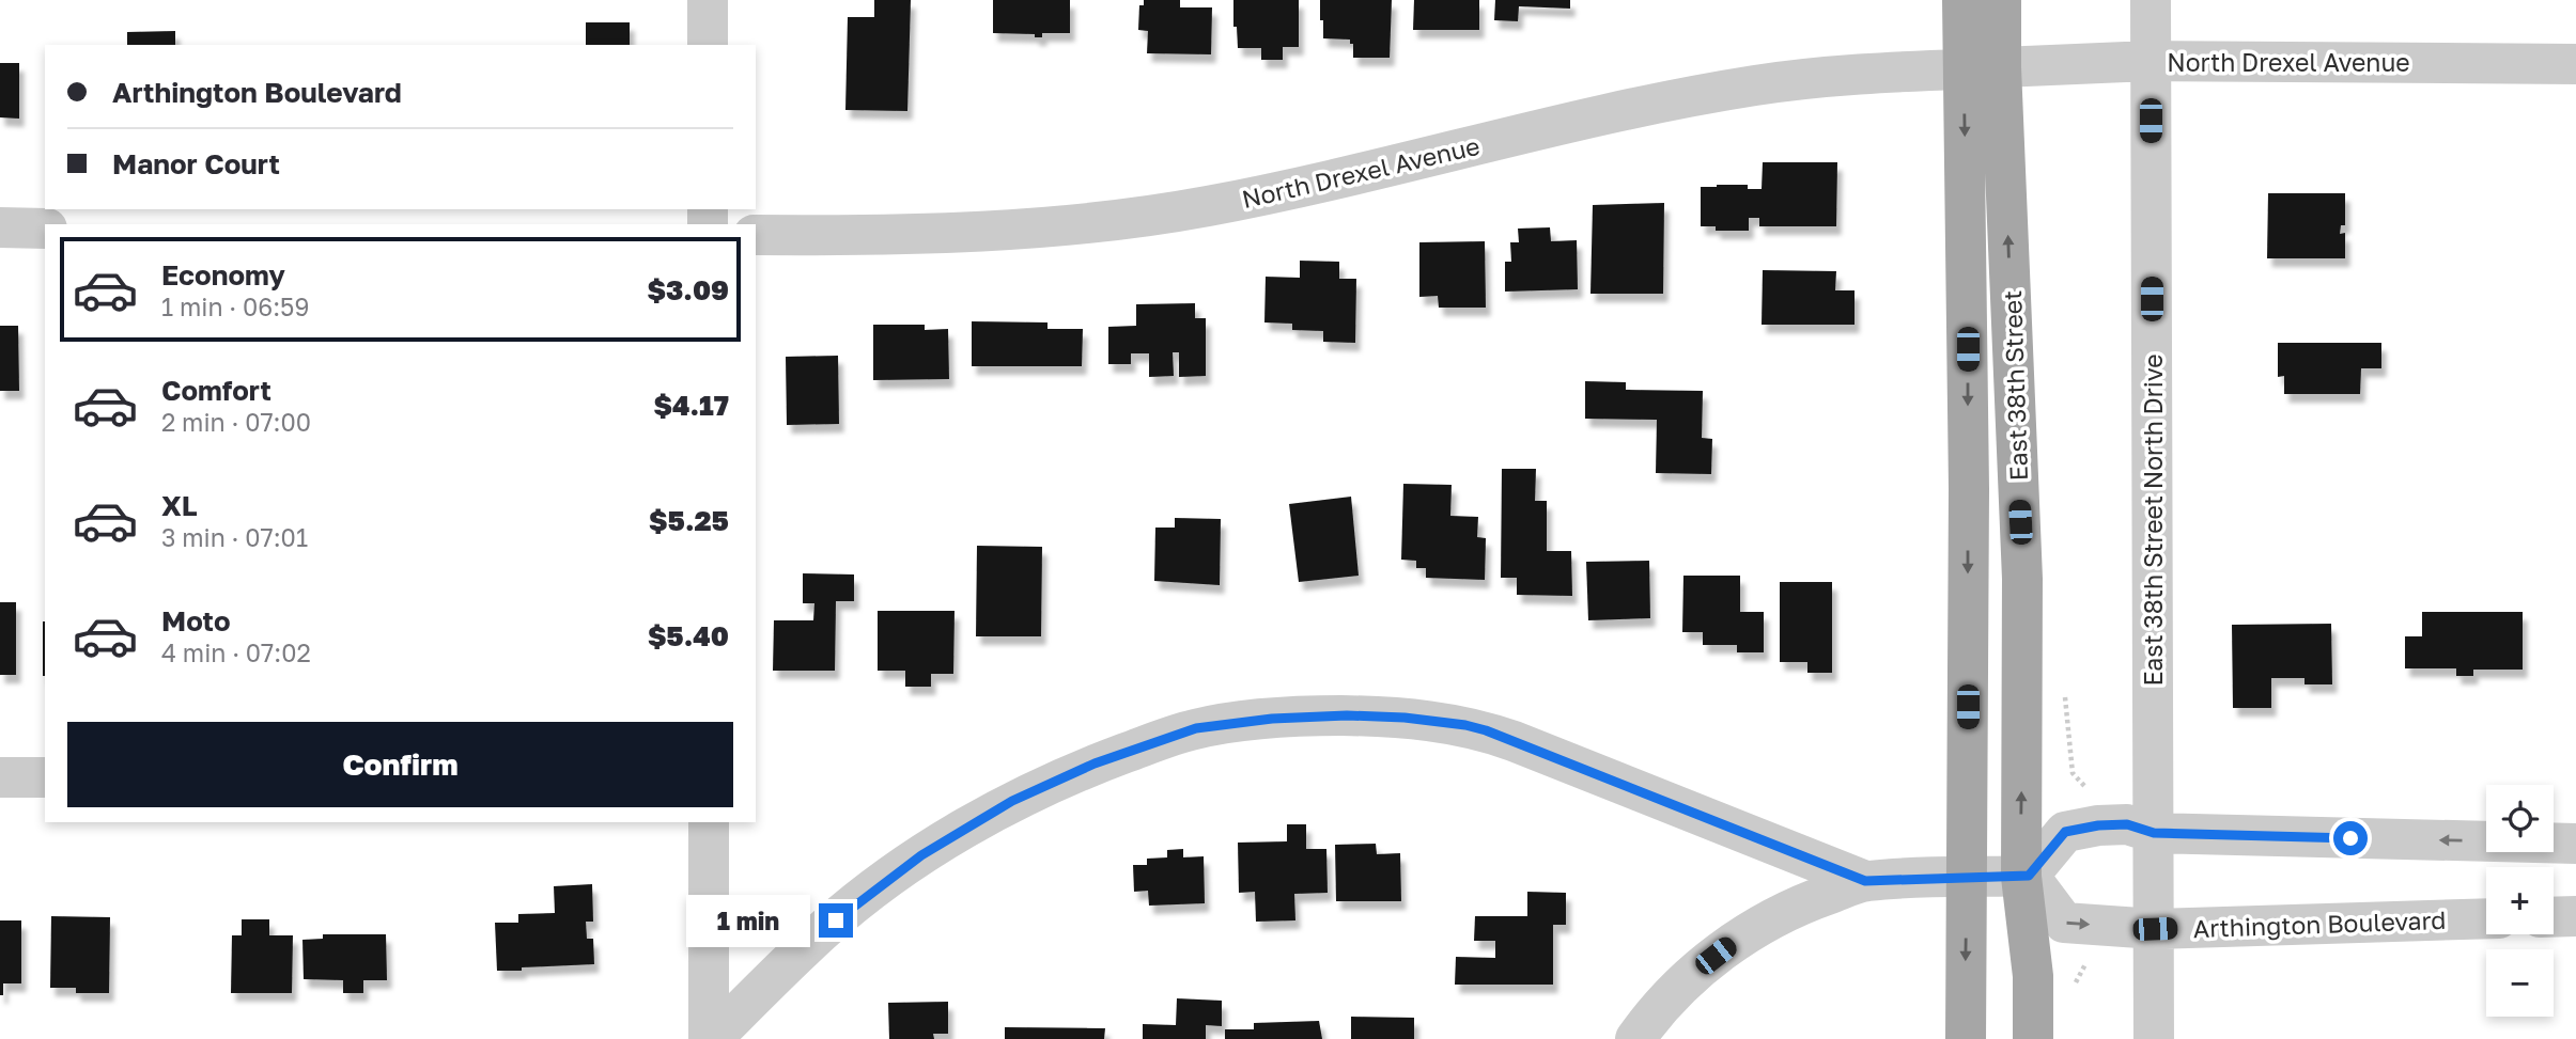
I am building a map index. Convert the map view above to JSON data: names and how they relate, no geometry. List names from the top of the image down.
{
  "streets": {
    "main road": ["East 38th Street"],
    "street": ["North Drexel Avenue", "East 38th Street North Drive", "Arthington Boulevard"]
  },
  "crossings": [
    ["North Drexel Avenue", "East 38th Street"],
    ["North Drexel Avenue", "East 38th Street North Drive"],
    ["East 38th Street", "Arthington Boulevard"],
    ["East 38th Street North Drive", "Arthington Boulevard"]
  ],
  "page": {
    "banner": ["Arthington Boulevard", "Manor Court"],
    "list": [
      {
        "name": "Economy",
        "note": "1 min · 06:59",
        "value": "$3.09"
      },
      {
        "name": "Comfort",
        "note": "2 min · 07:00",
        "value": "$4.17"
      },
      {
        "name": "XL",
        "note": "3 min · 07:01",
        "value": "$5.25"
      },
      {
        "name": "Moto",
        "note": "4 min · 07:02",
        "value": "$5.40"
      }
    ],
    "buttons": "Confirm",
    "map_buttons": ["+", "−"],
    "bubble": "1 min"
  }
}
